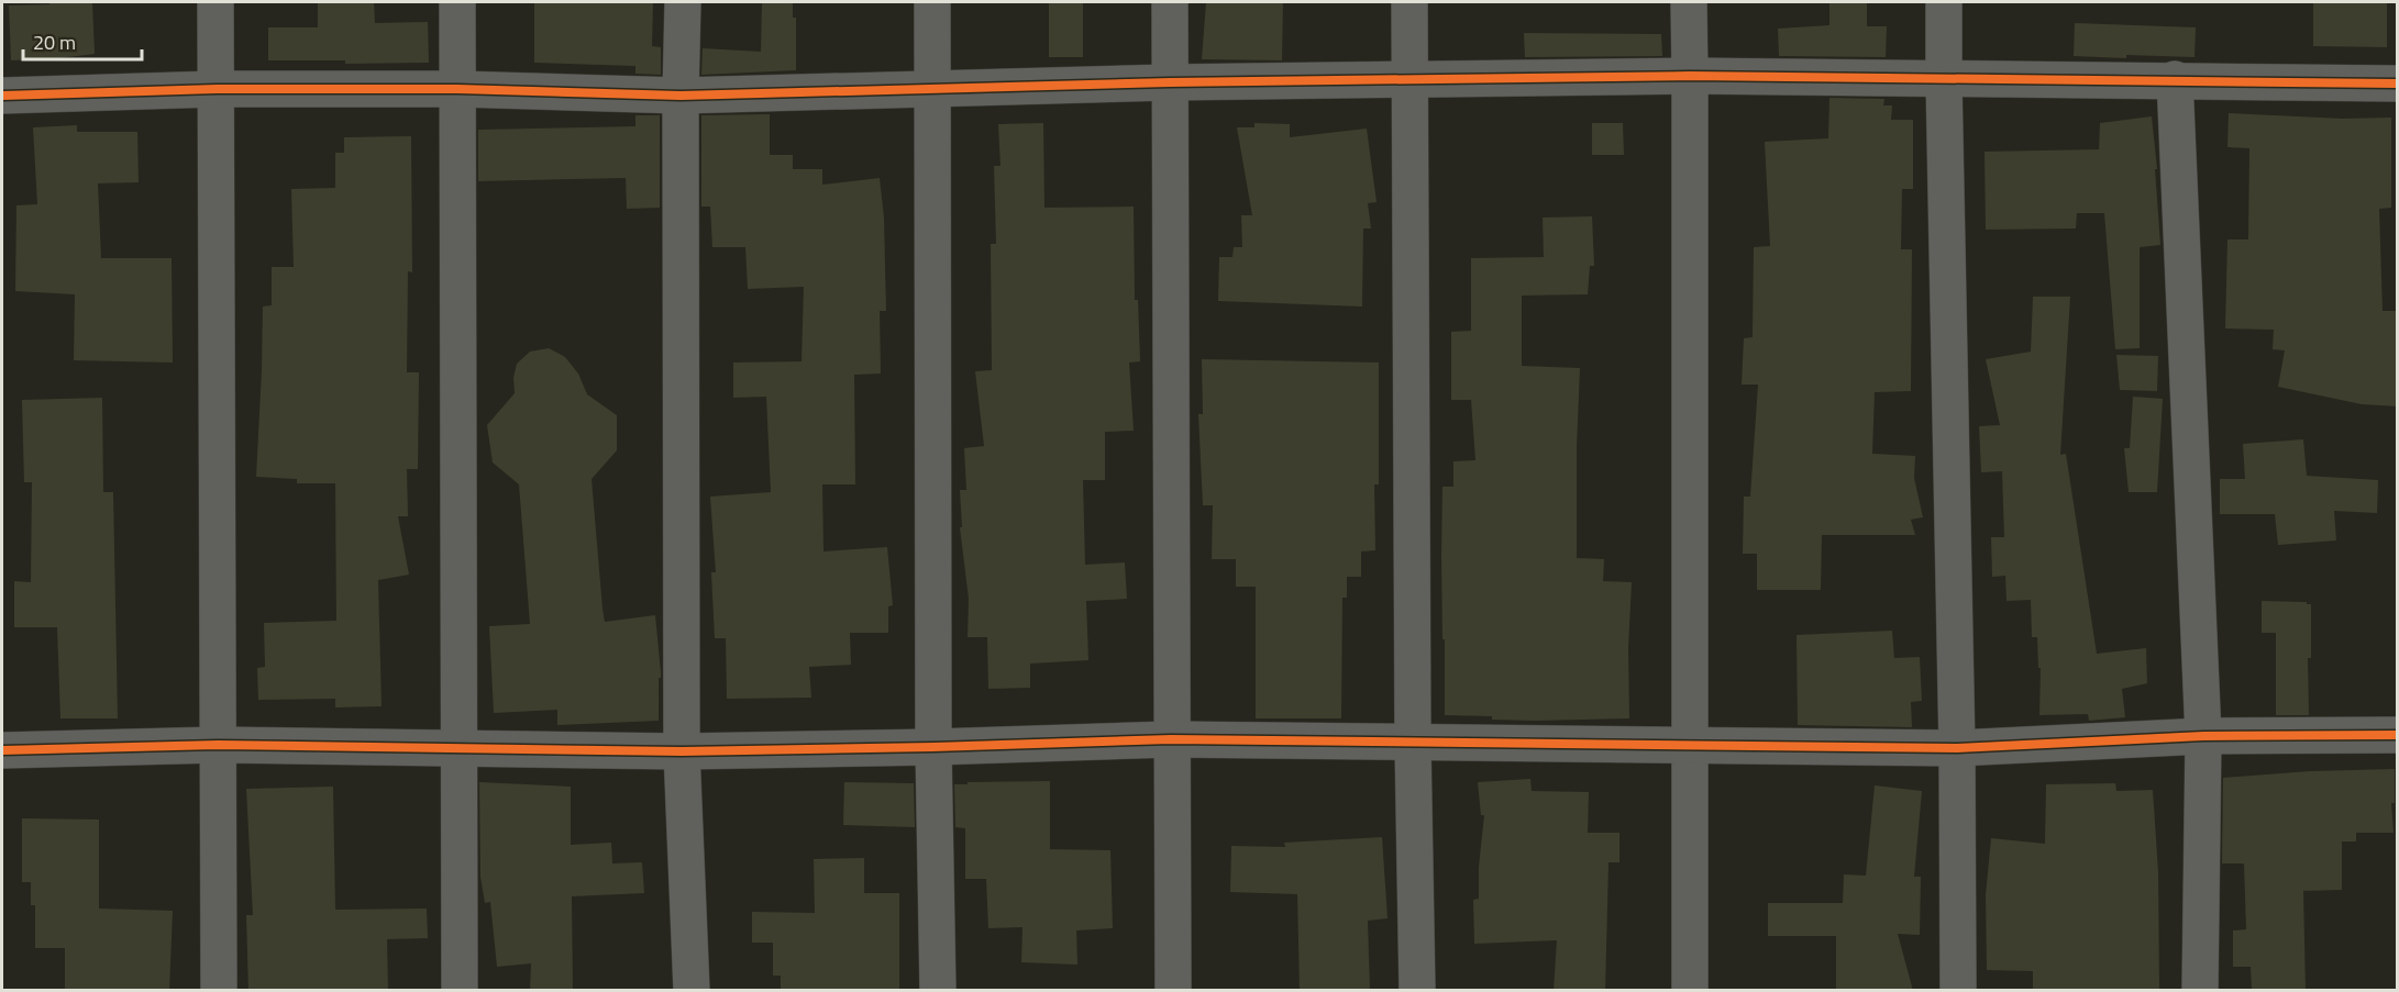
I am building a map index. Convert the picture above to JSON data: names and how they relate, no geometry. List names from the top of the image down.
{
  "scale_bar": "20 m"
}
